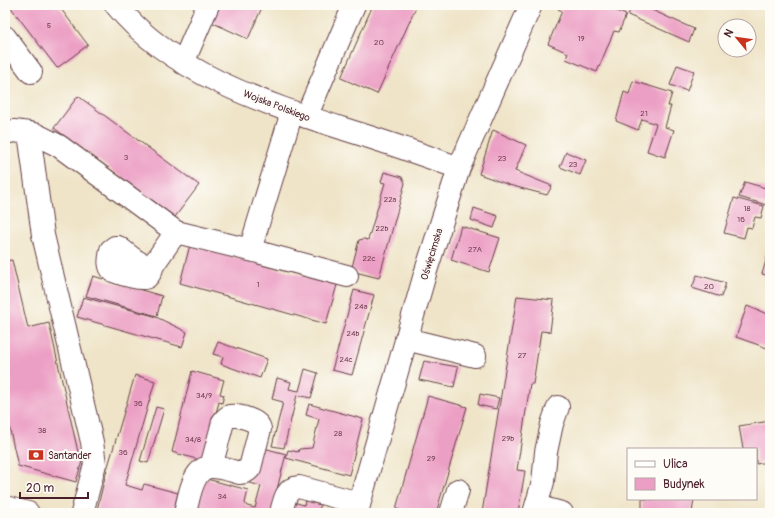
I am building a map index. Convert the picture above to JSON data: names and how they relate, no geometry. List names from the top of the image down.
{
  "streets": {
    "street": ["Wojska Polskiego", "Oświęcimska"]
  },
  "crossings": [
    ["Wojska Polskiego", "Oświęcimska"]
  ],
  "places": {
    "bank": ["Santander"]
  },
  "house_numbers": [
    "5",
    "19",
    "20",
    "21",
    "3",
    "23",
    "23",
    "22a",
    "18",
    "16",
    "22b",
    "27A",
    "22c",
    "1",
    "20",
    "24a",
    "24b",
    "27",
    "24c",
    "34/9",
    "36",
    "38",
    "28",
    "29b",
    "34/8",
    "36",
    "29",
    "34"
  ],
  "legend": ["Ulica", "Budynek"],
  "scale_bar": "20 m",
  "north": "top left"
}
